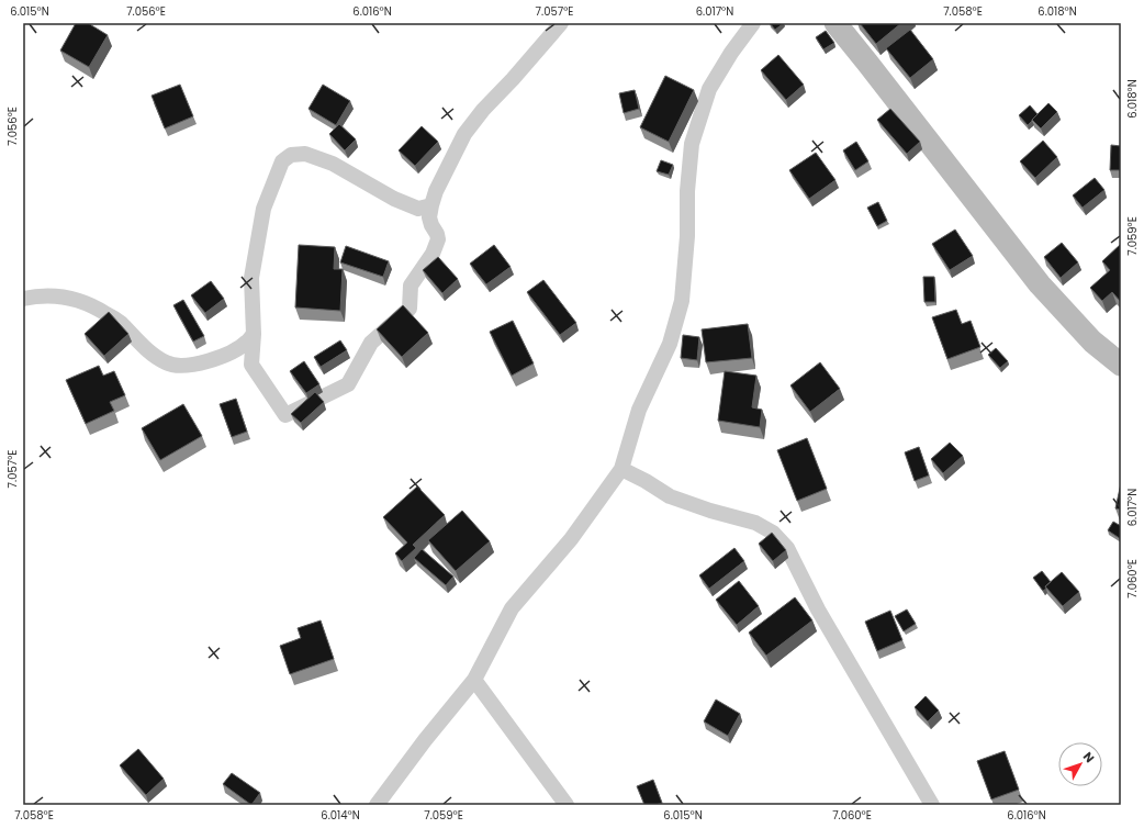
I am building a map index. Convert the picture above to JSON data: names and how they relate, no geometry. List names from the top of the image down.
{
  "north": "top right",
  "coordinates": [
    "6.015°N",
    "7.056°E",
    "6.016°N",
    "7.057°E",
    "6.017°N",
    "7.058°E",
    "6.018°N",
    "7.059°E",
    "7.060°E",
    "6.014°N"
  ]
}
